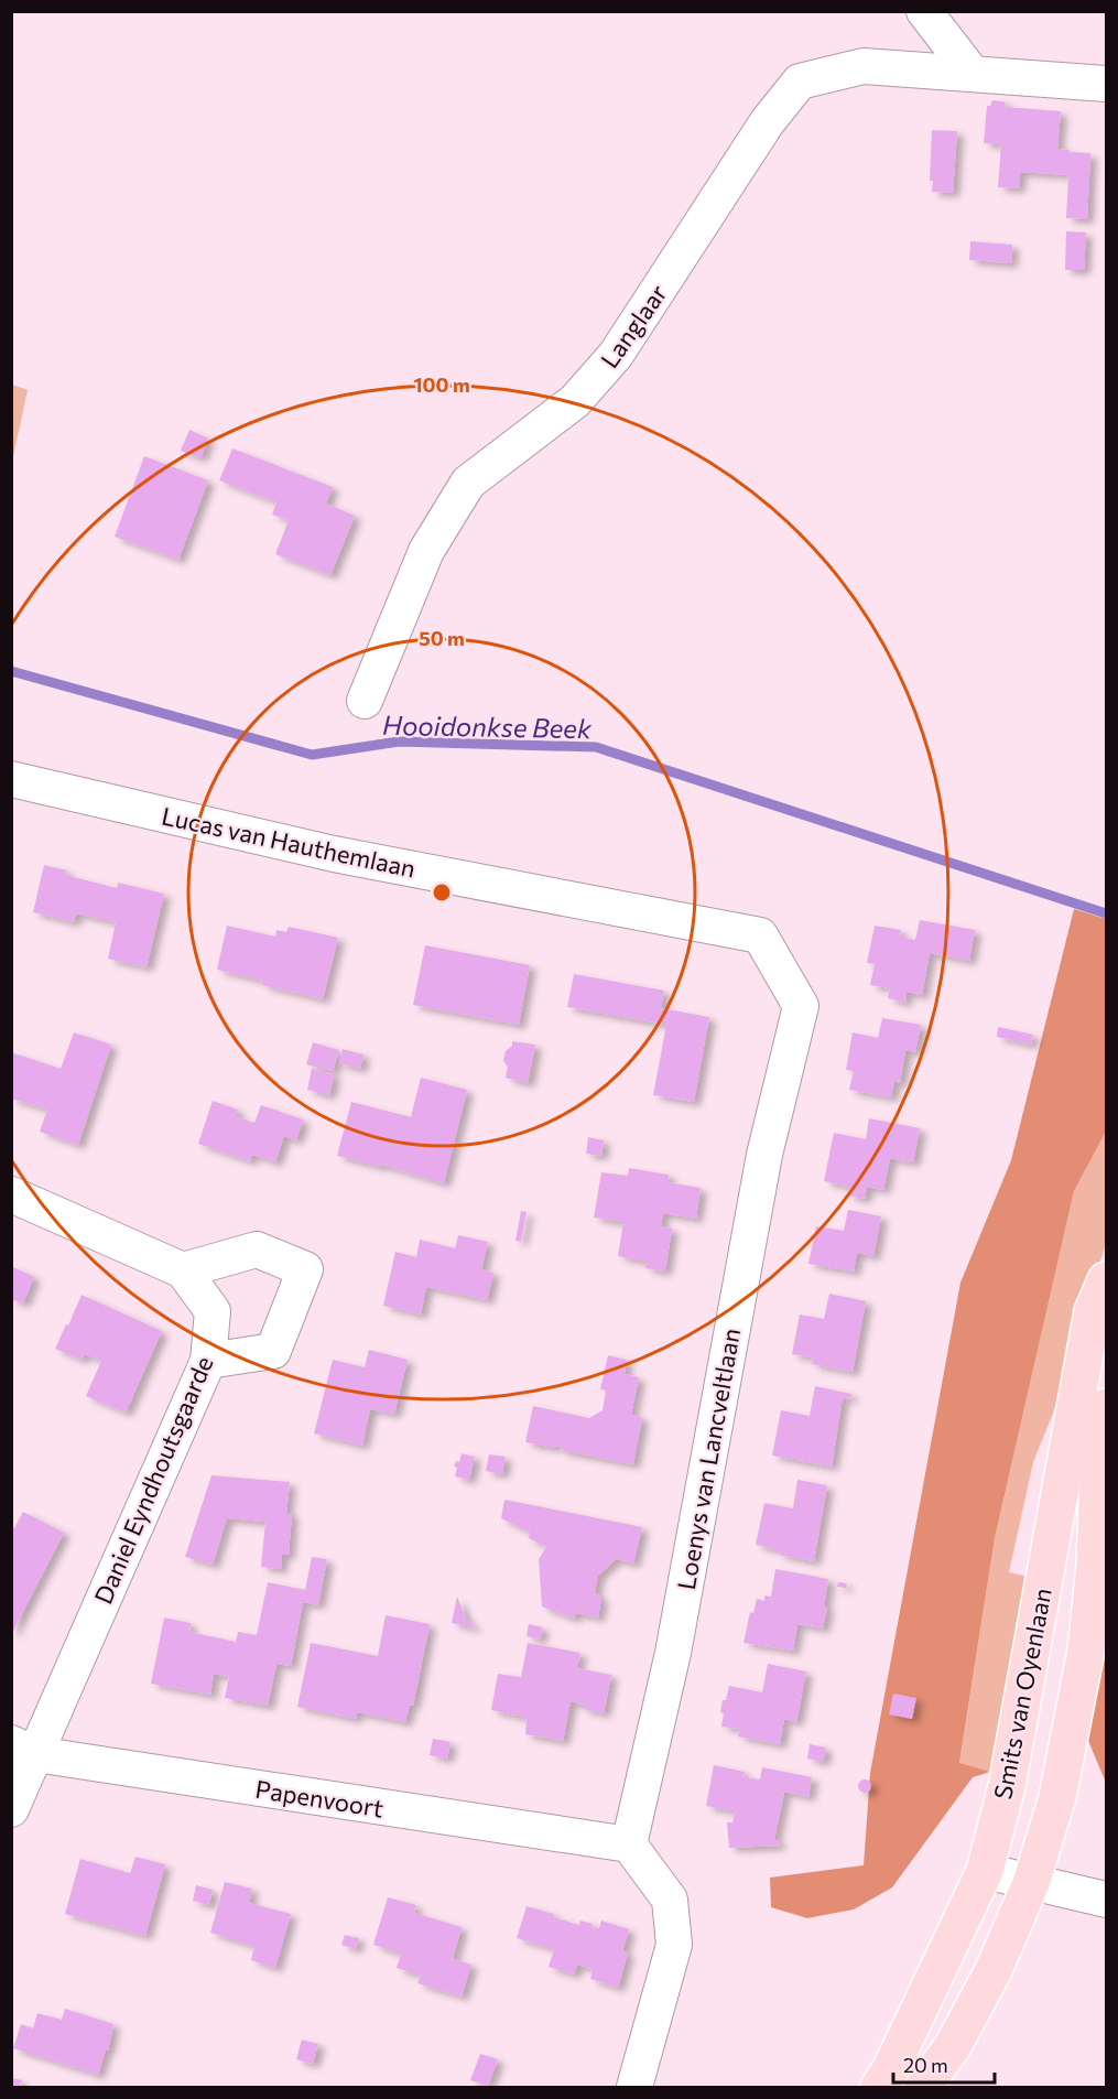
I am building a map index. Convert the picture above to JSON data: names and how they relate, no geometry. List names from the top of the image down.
{
  "streets": {
    "main road": ["Smits van Oyenlaan"],
    "street": [
      "Langlaar",
      "Lucas van Hauthemlaan",
      "Loenys van Lancveltlaan",
      "Daniel Eyndhoutsgaarde",
      "Papenvoort"
    ]
  },
  "crossings": [
    ["Lucas van Hauthemlaan", "Loenys van Lancveltlaan"],
    ["Loenys van Lancveltlaan", "Papenvoort"],
    ["Daniel Eyndhoutsgaarde", "Papenvoort"]
  ],
  "water": ["Hooidonkse Beek"],
  "scale_bar": "20 m",
  "rings": ["100 m", "50 m"]
}
